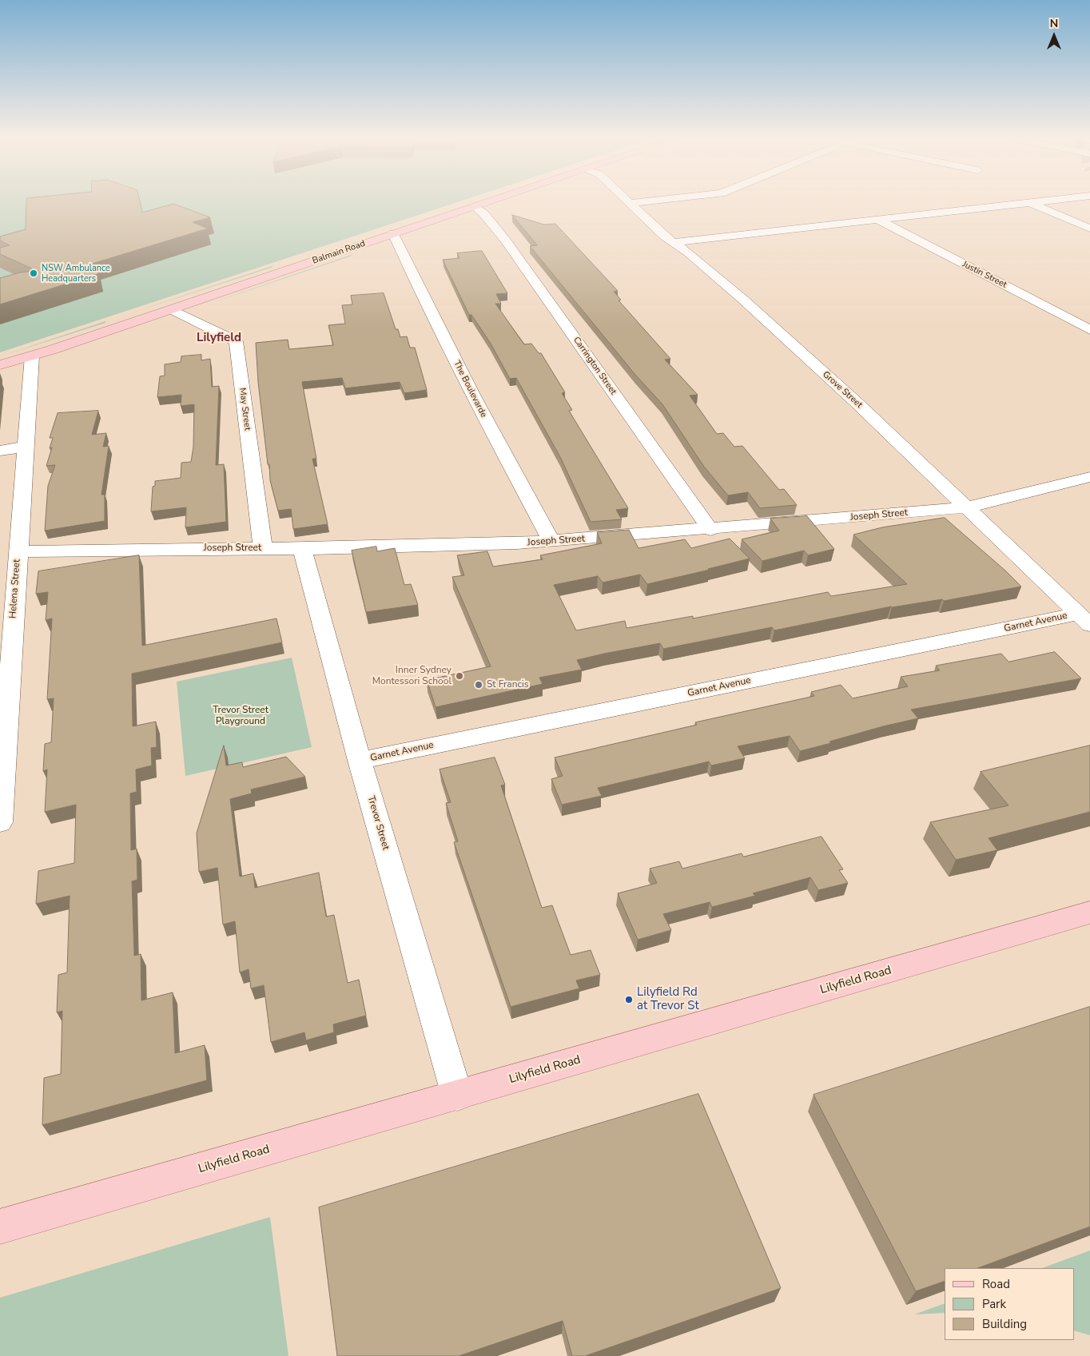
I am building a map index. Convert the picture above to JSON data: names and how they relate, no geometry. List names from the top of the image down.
{
  "streets": {
    "main road": ["Balmain Road", "Lilyfield Road"],
    "street": [
      "Justin Street",
      "Carrington Street",
      "The Boulevarde",
      "Grove Street",
      "May Street",
      "Joseph Street",
      "Helena Street",
      "Garnet Avenue",
      "Trevor Street"
    ]
  },
  "crossings": [
    ["Balmain Road", "Carrington Street"],
    ["Balmain Road", "The Boulevarde"],
    ["Balmain Road", "May Street"],
    ["Balmain Road", "Helena Street"],
    ["Carrington Street", "Joseph Street"],
    ["The Boulevarde", "Joseph Street"],
    ["Grove Street", "Joseph Street"],
    ["Grove Street", "Garnet Avenue"],
    ["May Street", "Joseph Street"],
    ["Joseph Street", "Helena Street"],
    ["Joseph Street", "Trevor Street"],
    ["Garnet Avenue", "Trevor Street"],
    ["Trevor Street", "Lilyfield Road"]
  ],
  "districts": ["Lilyfield"],
  "parks": ["Trevor Street Playground"],
  "places": [
    "NSW Ambulance Headquarters",
    "Inner Sydney Montessori School",
    "St Francis",
    "Lilyfield Rd at Trevor St"
  ],
  "legend": ["Road", "Park", "Building"],
  "north": "top"
}
